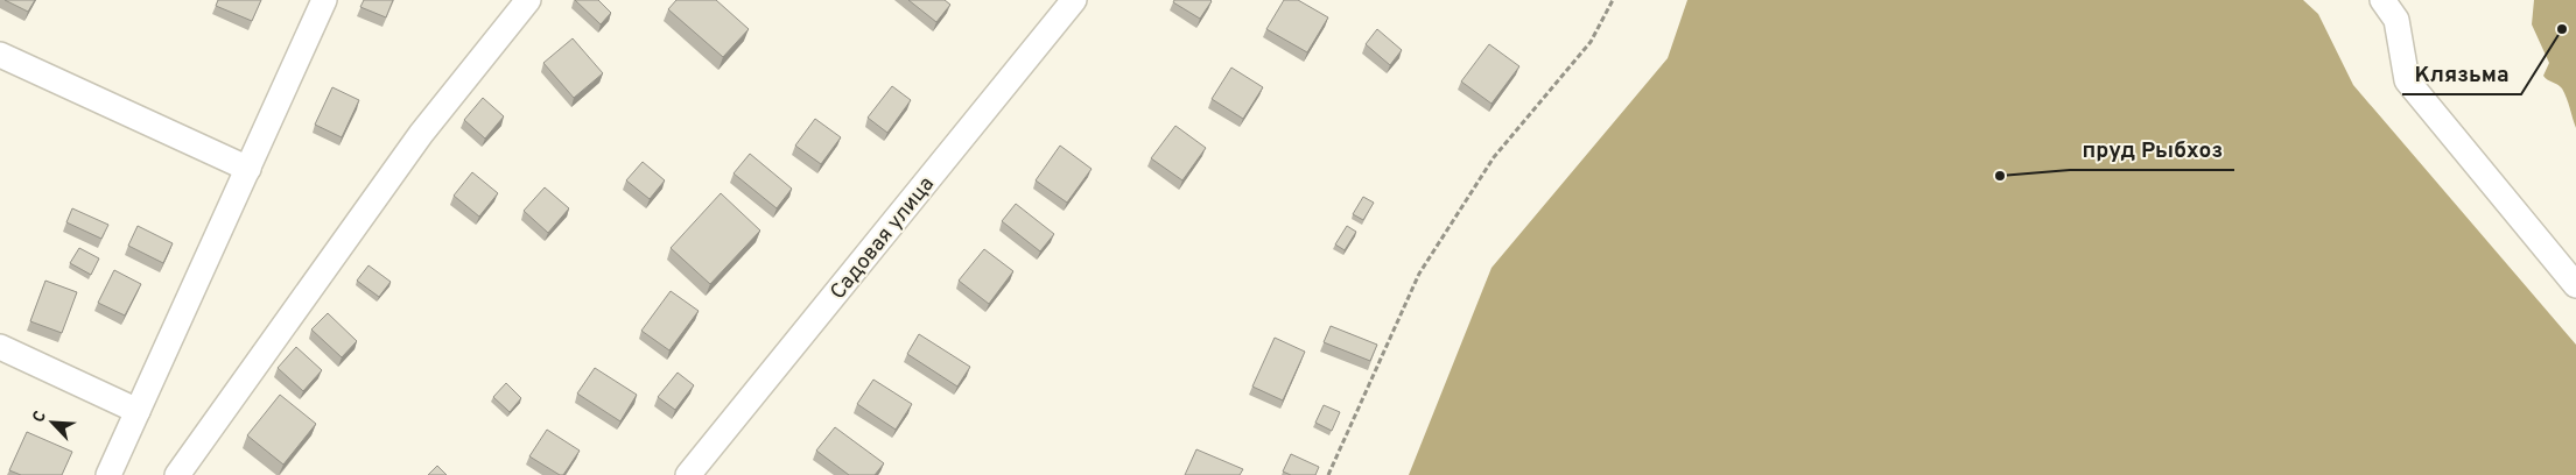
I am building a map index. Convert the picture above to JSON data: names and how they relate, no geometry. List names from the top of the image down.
{
  "streets": {
    "street": ["Садовая улица"]
  },
  "places": ["Клязьма", "пруд Рыбхоз"],
  "north": "top left"
}
